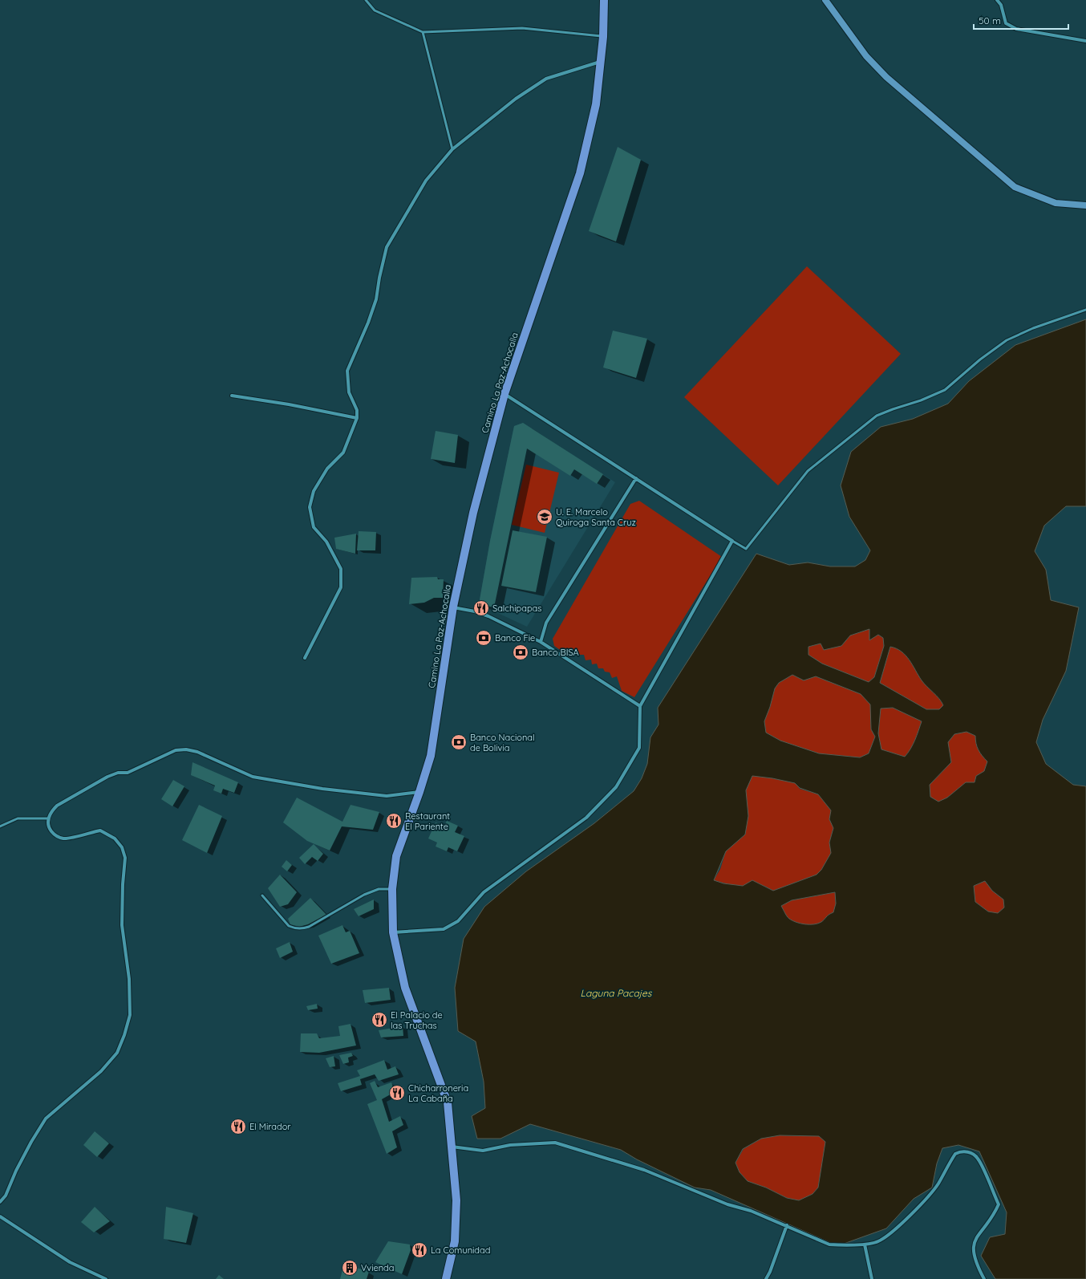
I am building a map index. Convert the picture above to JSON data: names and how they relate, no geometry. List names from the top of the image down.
{
  "streets": {
    "main road": ["Camino La Paz-Achocalla"]
  },
  "water": ["Laguna Pacajes"],
  "places": {
    "school or university": ["U. E. Marcelo Quiroga Santa Cruz"],
    "restaurant": [
      "Salchipapas",
      "Restaurant El Pariente",
      "El Palacio de las Truchas",
      "Chicharroneria La Cabaña",
      "El Mirador",
      "La Comunidad"
    ],
    "bank": ["Banco Fie", "Banco BISA", "Banco Nacional de Bolivia"],
    "building": ["Vvienda"]
  },
  "scale_bar": "50 m"
}
